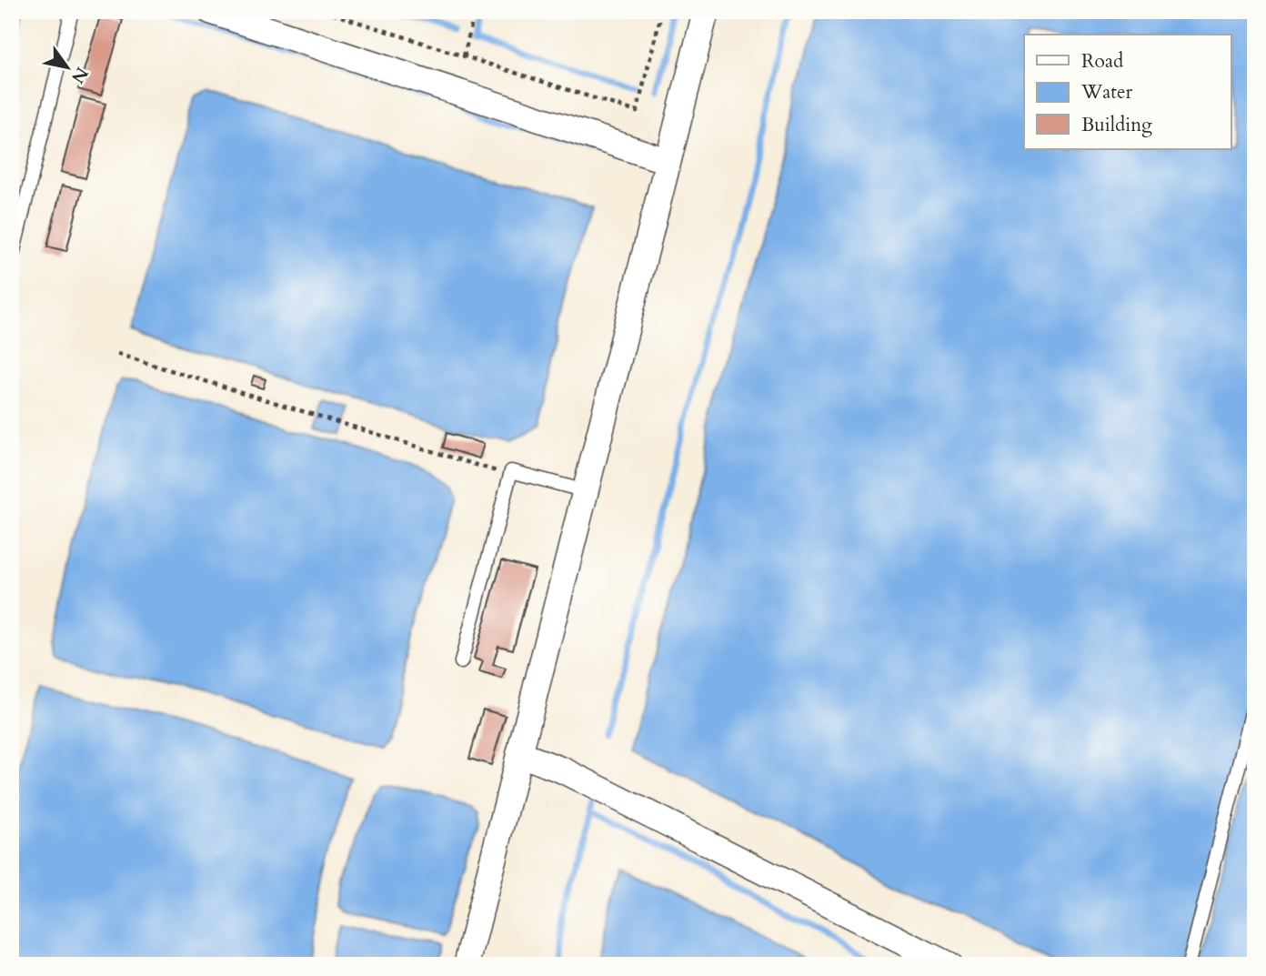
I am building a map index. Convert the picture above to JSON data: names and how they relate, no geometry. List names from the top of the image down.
{
  "legend": ["Road", "Water", "Building"],
  "north": "bottom right"
}
